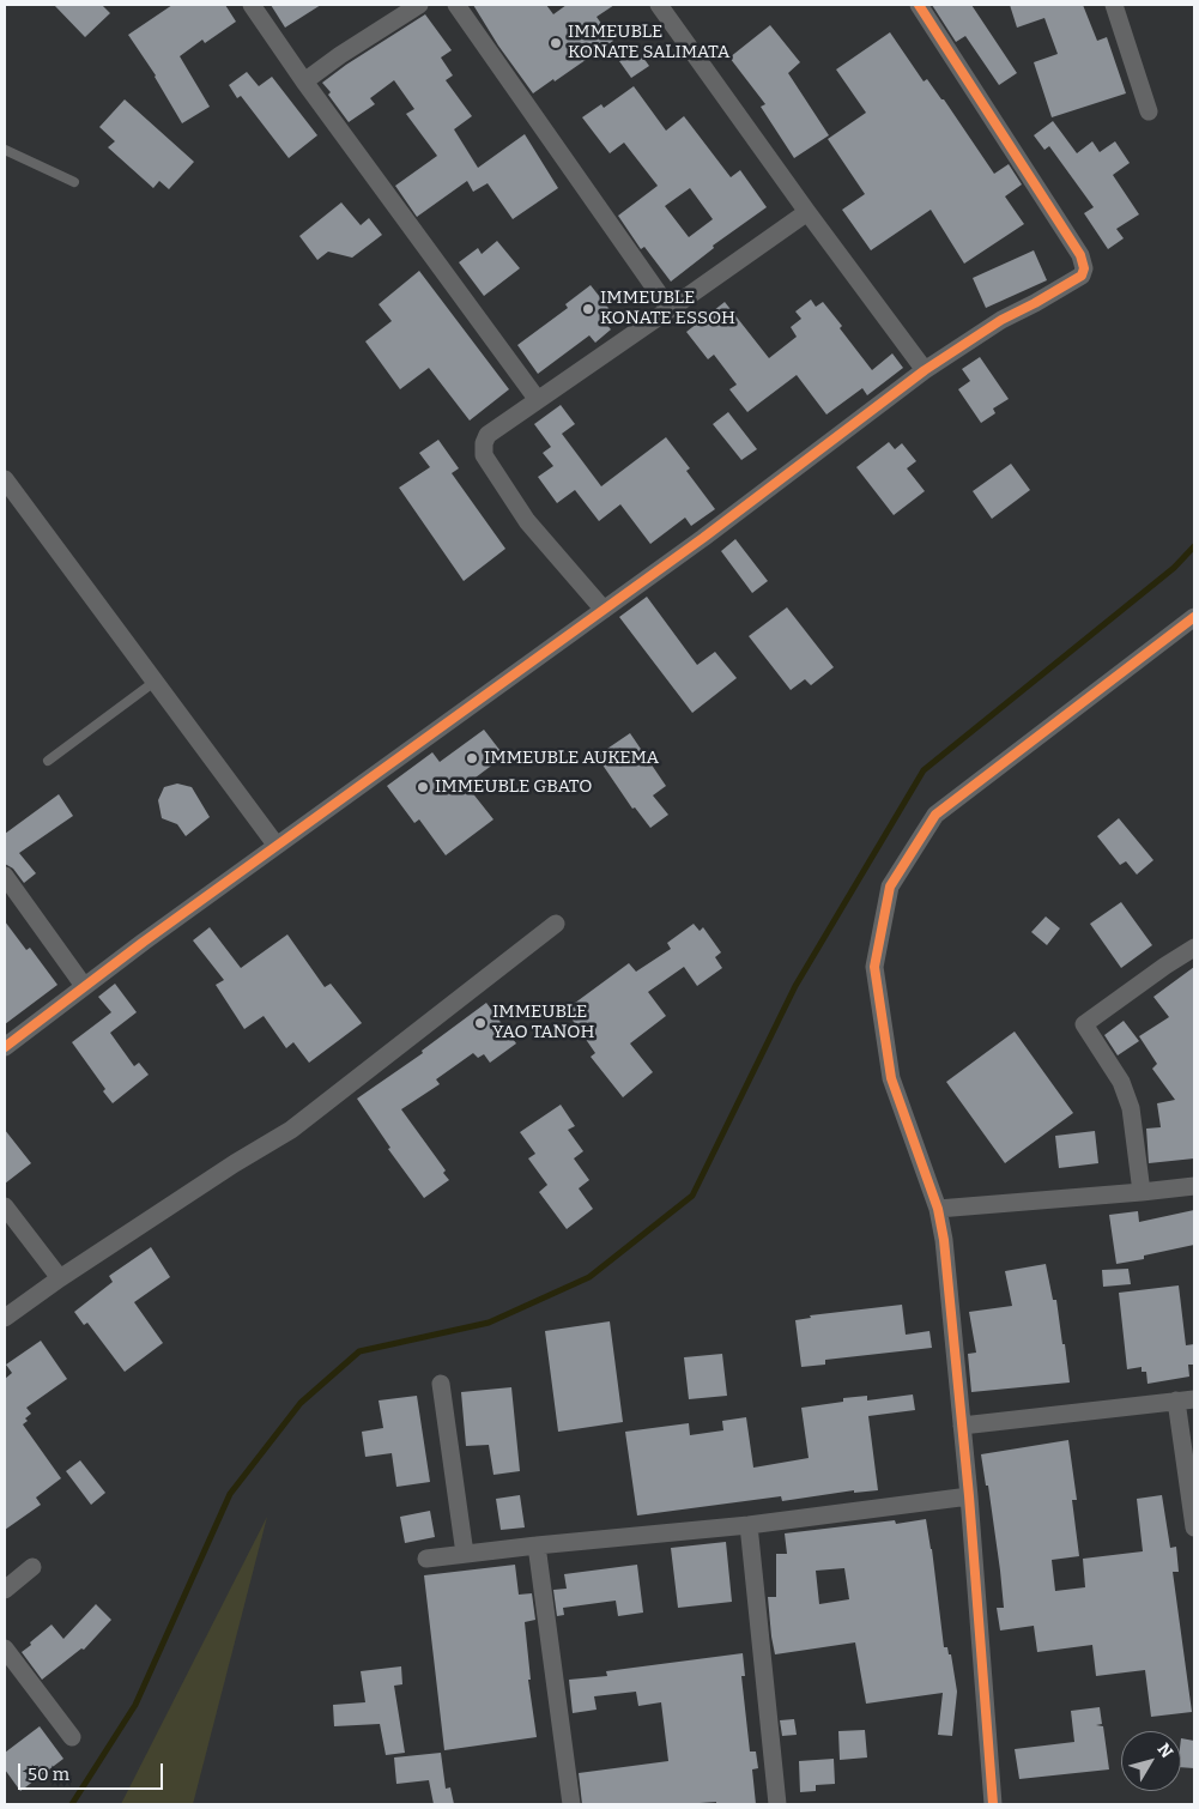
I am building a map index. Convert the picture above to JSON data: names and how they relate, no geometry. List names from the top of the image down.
{
  "places": [
    "IMMEUBLE KONATE SALIMATA",
    "IMMEUBLE KONATE ESSOH",
    "IMMEUBLE AUKEMA",
    "IMMEUBLE GBATO",
    "IMMEUBLE YAO TANOH"
  ],
  "scale_bar": "50 m",
  "north": "top right"
}
